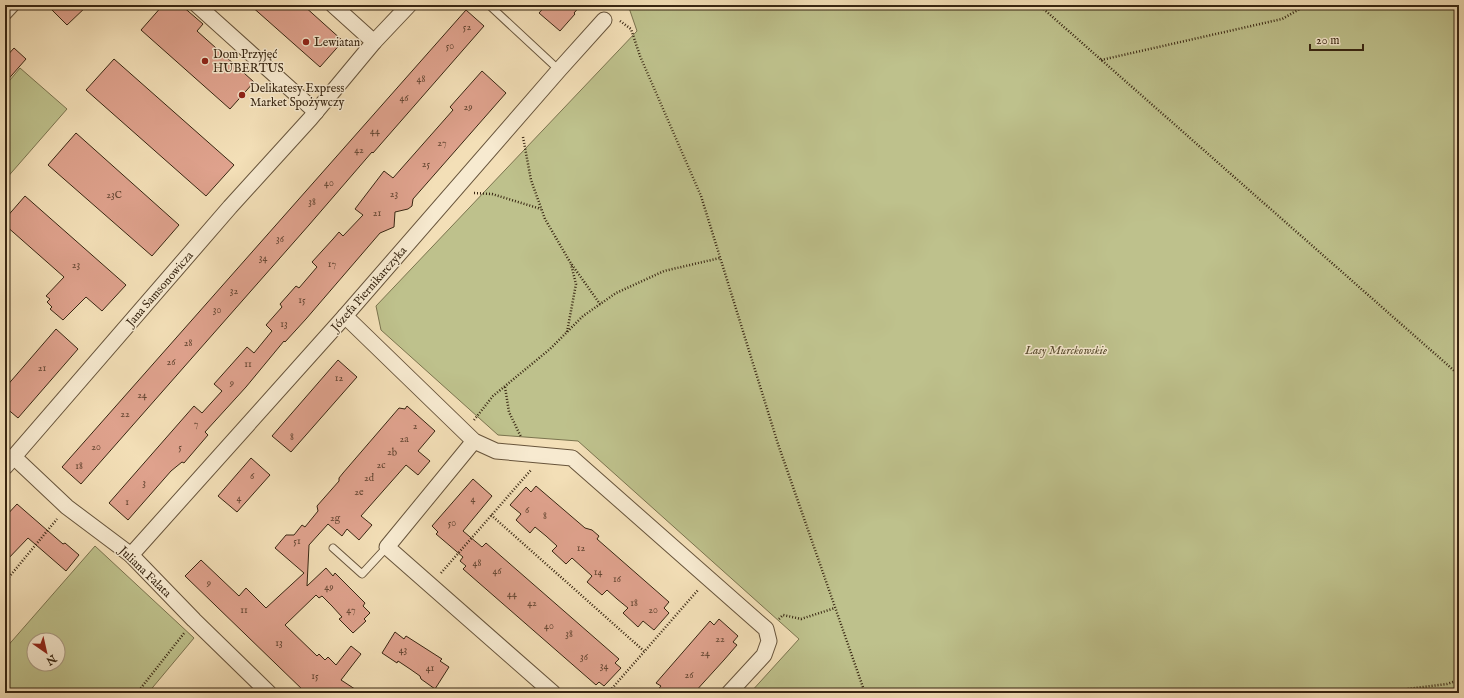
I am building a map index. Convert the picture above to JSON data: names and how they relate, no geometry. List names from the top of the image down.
{
  "streets": {
    "street": ["Jana Samsonowicza", "Józefa Piernikarczyka", "Juliana Fałata"]
  },
  "crossings": [
    ["Jana Samsonowicza", "Juliana Fałata"],
    ["Józefa Piernikarczyka", "Juliana Fałata"]
  ],
  "parks": ["Lasy Murckowskie"],
  "places": ["Lewiatan", "Dom Przyjęć HUBERTUS", "Delikatesy Express Market Spożywczy"],
  "house_numbers": [
    "52",
    "50",
    "48",
    "46",
    "29",
    "44",
    "27",
    "42",
    "25",
    "40",
    "23",
    "23C",
    "38",
    "21",
    "36",
    "34",
    "17",
    "23",
    "32",
    "15",
    "30",
    "13",
    "28",
    "26",
    "11",
    "21",
    "12",
    "9",
    "24",
    "22",
    "7",
    "2",
    "8",
    "2a",
    "20",
    "5",
    "2b",
    "2c",
    "18",
    "6",
    "2d",
    "3",
    "2e",
    "4",
    "4",
    "1",
    "6",
    "8",
    "2g",
    "50",
    "51",
    "12",
    "48",
    "46",
    "14",
    "16",
    "9",
    "49",
    "44",
    "42",
    "18",
    "11",
    "47",
    "20",
    "40",
    "38",
    "22",
    "13",
    "43",
    "24",
    "36",
    "34",
    "41",
    "26",
    "15"
  ],
  "scale_bar": "20 m",
  "north": "bottom right"
}
